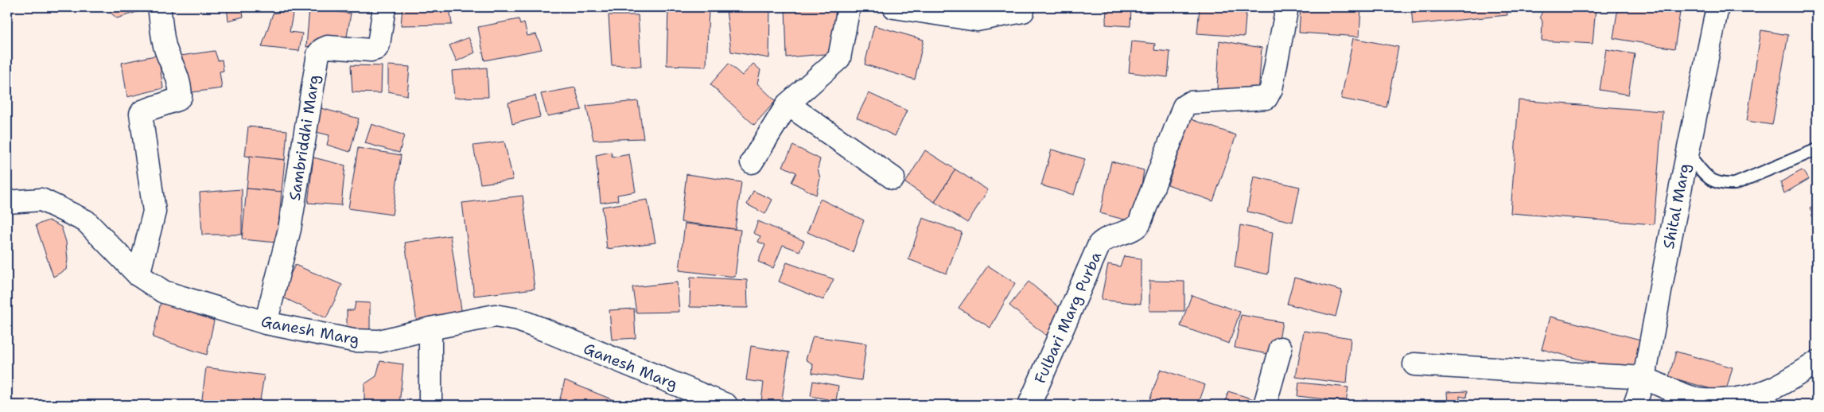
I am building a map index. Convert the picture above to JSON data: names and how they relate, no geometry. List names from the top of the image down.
{
  "streets": {
    "street": [
      "Sambriddhi Marg",
      "Shital Marg",
      "Fulbari Marg Purba",
      "Ganesh Marg"
    ]
  },
  "crossings": [
    ["Sambriddhi Marg", "Ganesh Marg"]
  ]
}
